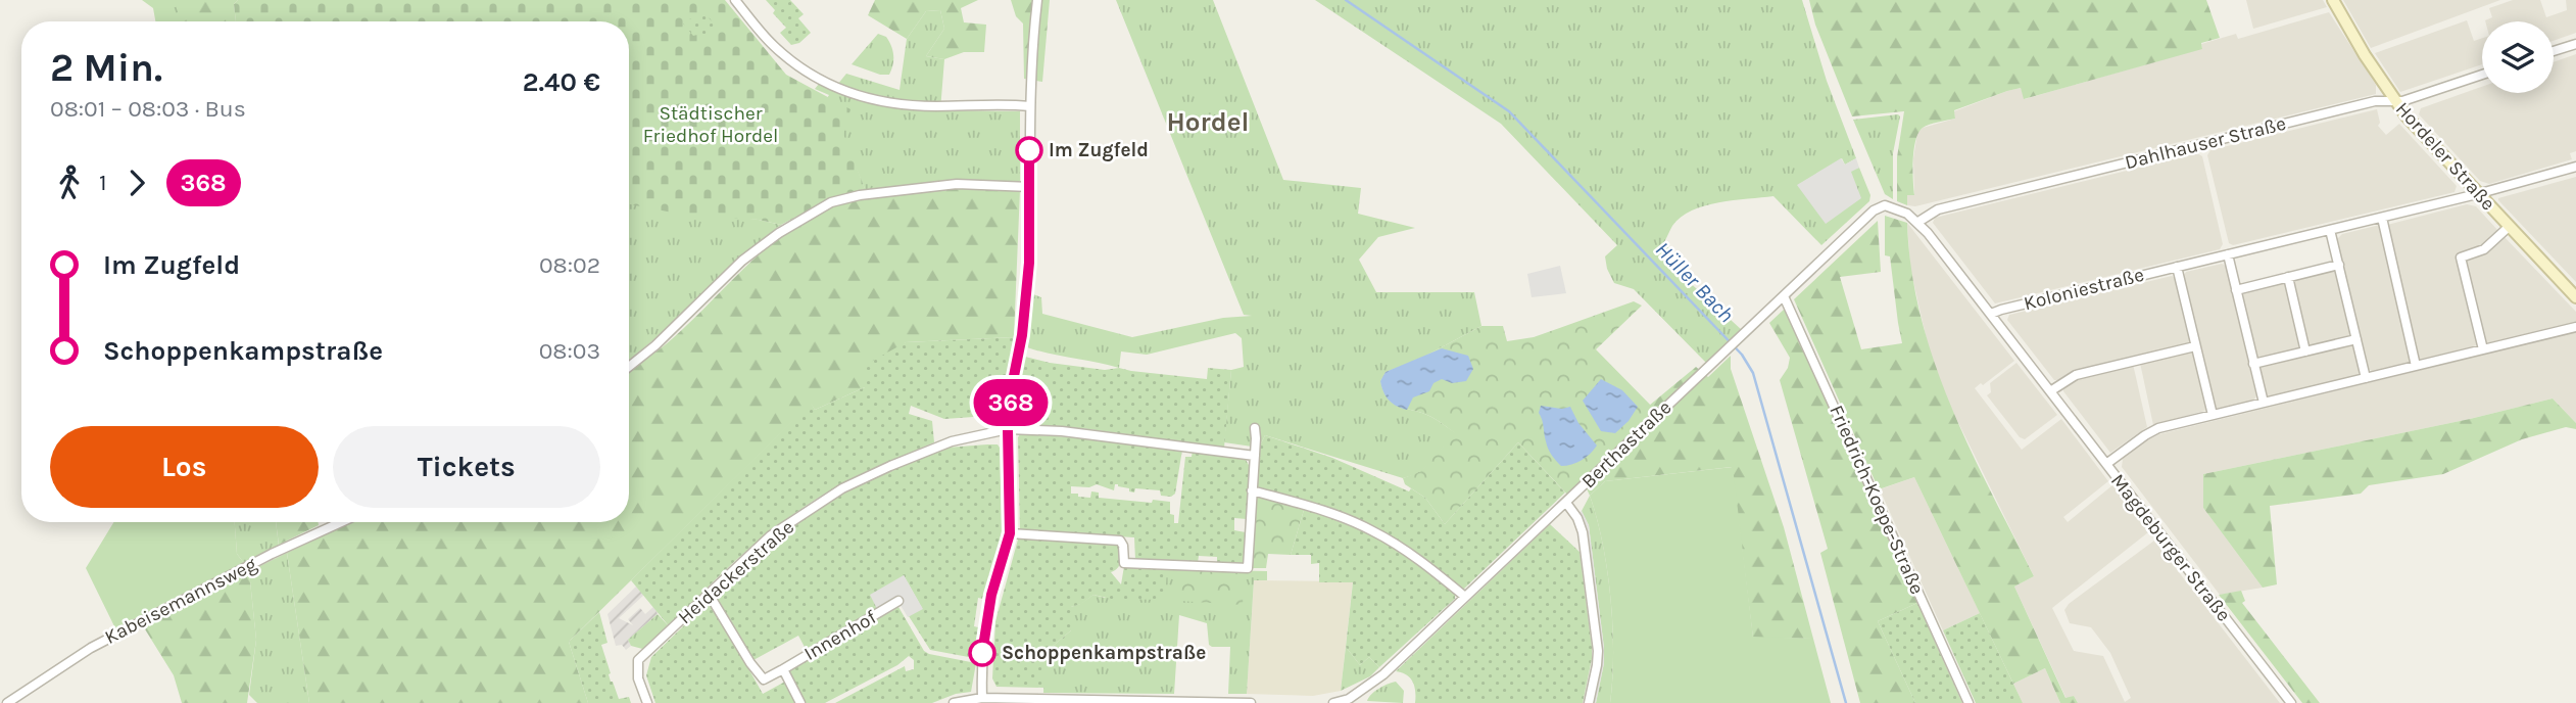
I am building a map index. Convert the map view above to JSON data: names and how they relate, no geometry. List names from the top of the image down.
{
  "streets": {
    "street": [
      "Dahlhauser Straße",
      "Hordeler Straße",
      "Koloniestraße",
      "Berthastraße",
      "Friedrich-Koepe-Straße",
      "Magdeburger Straße",
      "Heidackerstraße",
      "Kabeisemannsweg",
      "Innenhof"
    ]
  },
  "crossings": [
    ["Dahlhauser Straße", "Hordeler Straße"],
    ["Dahlhauser Straße", "Magdeburger Straße"],
    ["Hordeler Straße", "Koloniestraße"],
    ["Koloniestraße", "Magdeburger Straße"],
    ["Berthastraße", "Friedrich-Koepe-Straße"],
    ["Berthastraße", "Magdeburger Straße"],
    ["Heidackerstraße", "Innenhof"]
  ],
  "districts": ["Hordel"],
  "water": ["Hüller Bach"],
  "parks": ["Städtischer Friedhof Hordel"],
  "places": ["Im Zugfeld", "Schoppenkampstraße"],
  "lines": ["bus line 368"],
  "page": {
    "on_map": "368",
    "heading": ["2 Min.", "08:01 – 08:03 · Bus", "2.40 €"],
    "legs": ["1", "368"],
    "list": [
      {
        "name": "Im Zugfeld",
        "value": "08:02"
      },
      {
        "name": "Schoppenkampstraße",
        "value": "08:03"
      }
    ],
    "buttons": ["Los", "Tickets"]
  }
}
